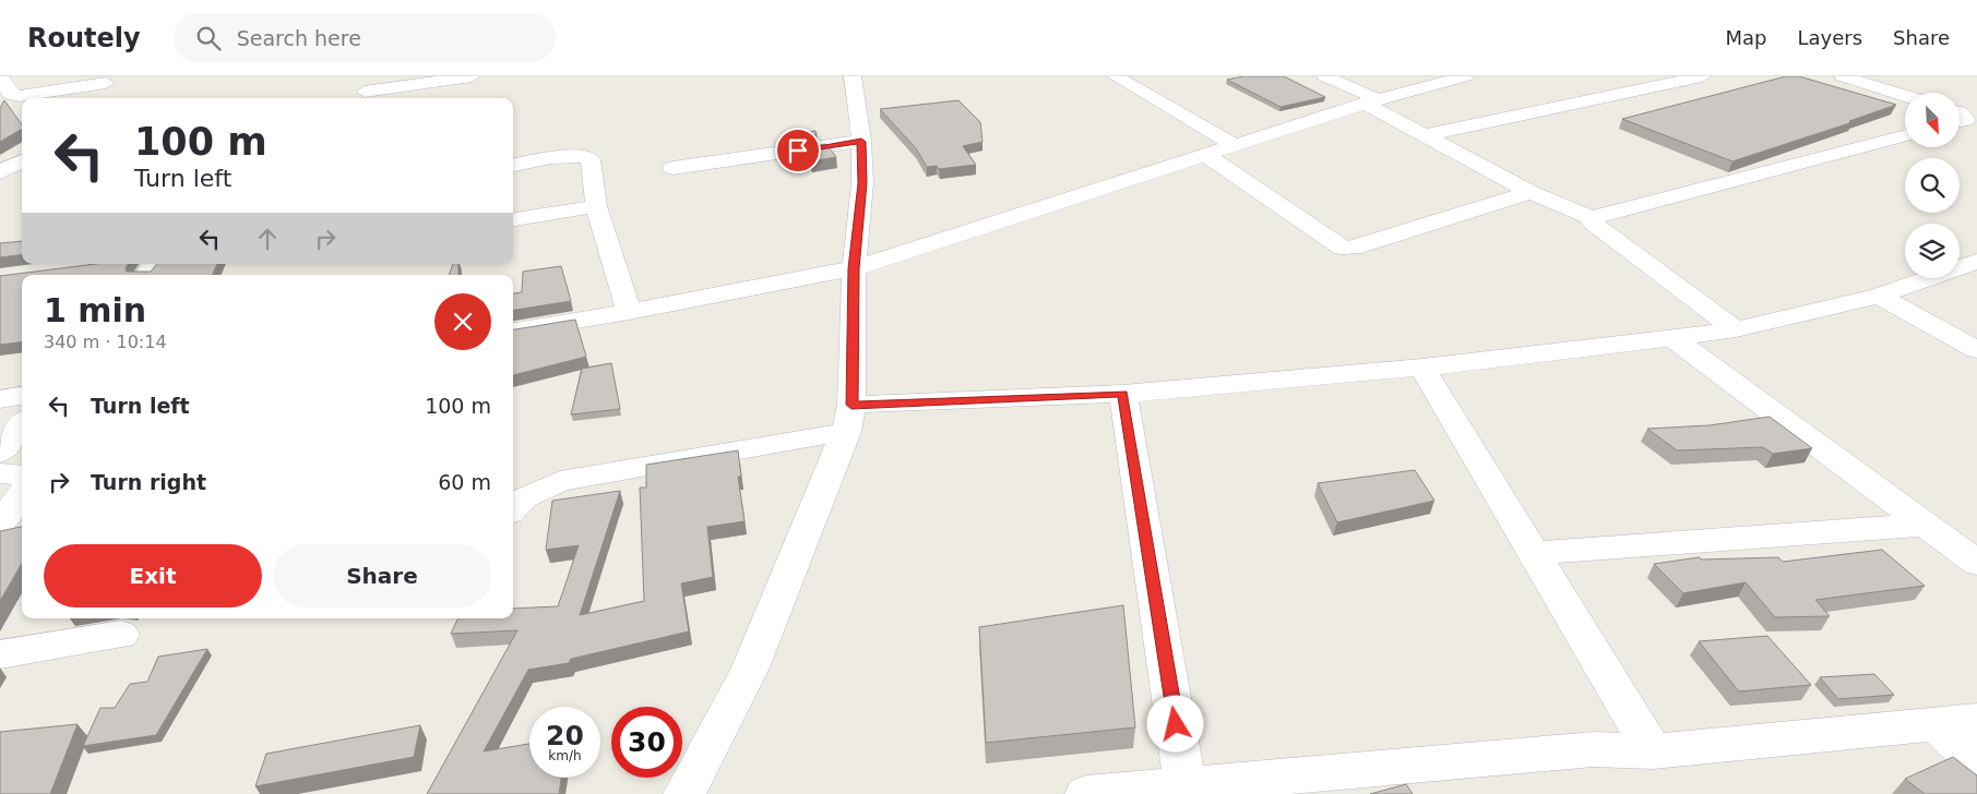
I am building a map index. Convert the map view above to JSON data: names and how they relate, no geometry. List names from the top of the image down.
{
  "north": "bottom right",
  "page": {
    "header": "Routely",
    "search": "Search here",
    "nav": ["Map", "Layers", "Share"],
    "turn": ["100 m", "Turn left"],
    "heading": ["1 min", "340 m · 10:14"],
    "list": [
      {
        "name": "Turn left",
        "value": "100 m"
      },
      {
        "name": "Turn right",
        "value": "60 m"
      }
    ],
    "buttons": ["Exit", "Share"],
    "speed": "20 km/h",
    "limit": "30"
  }
}
